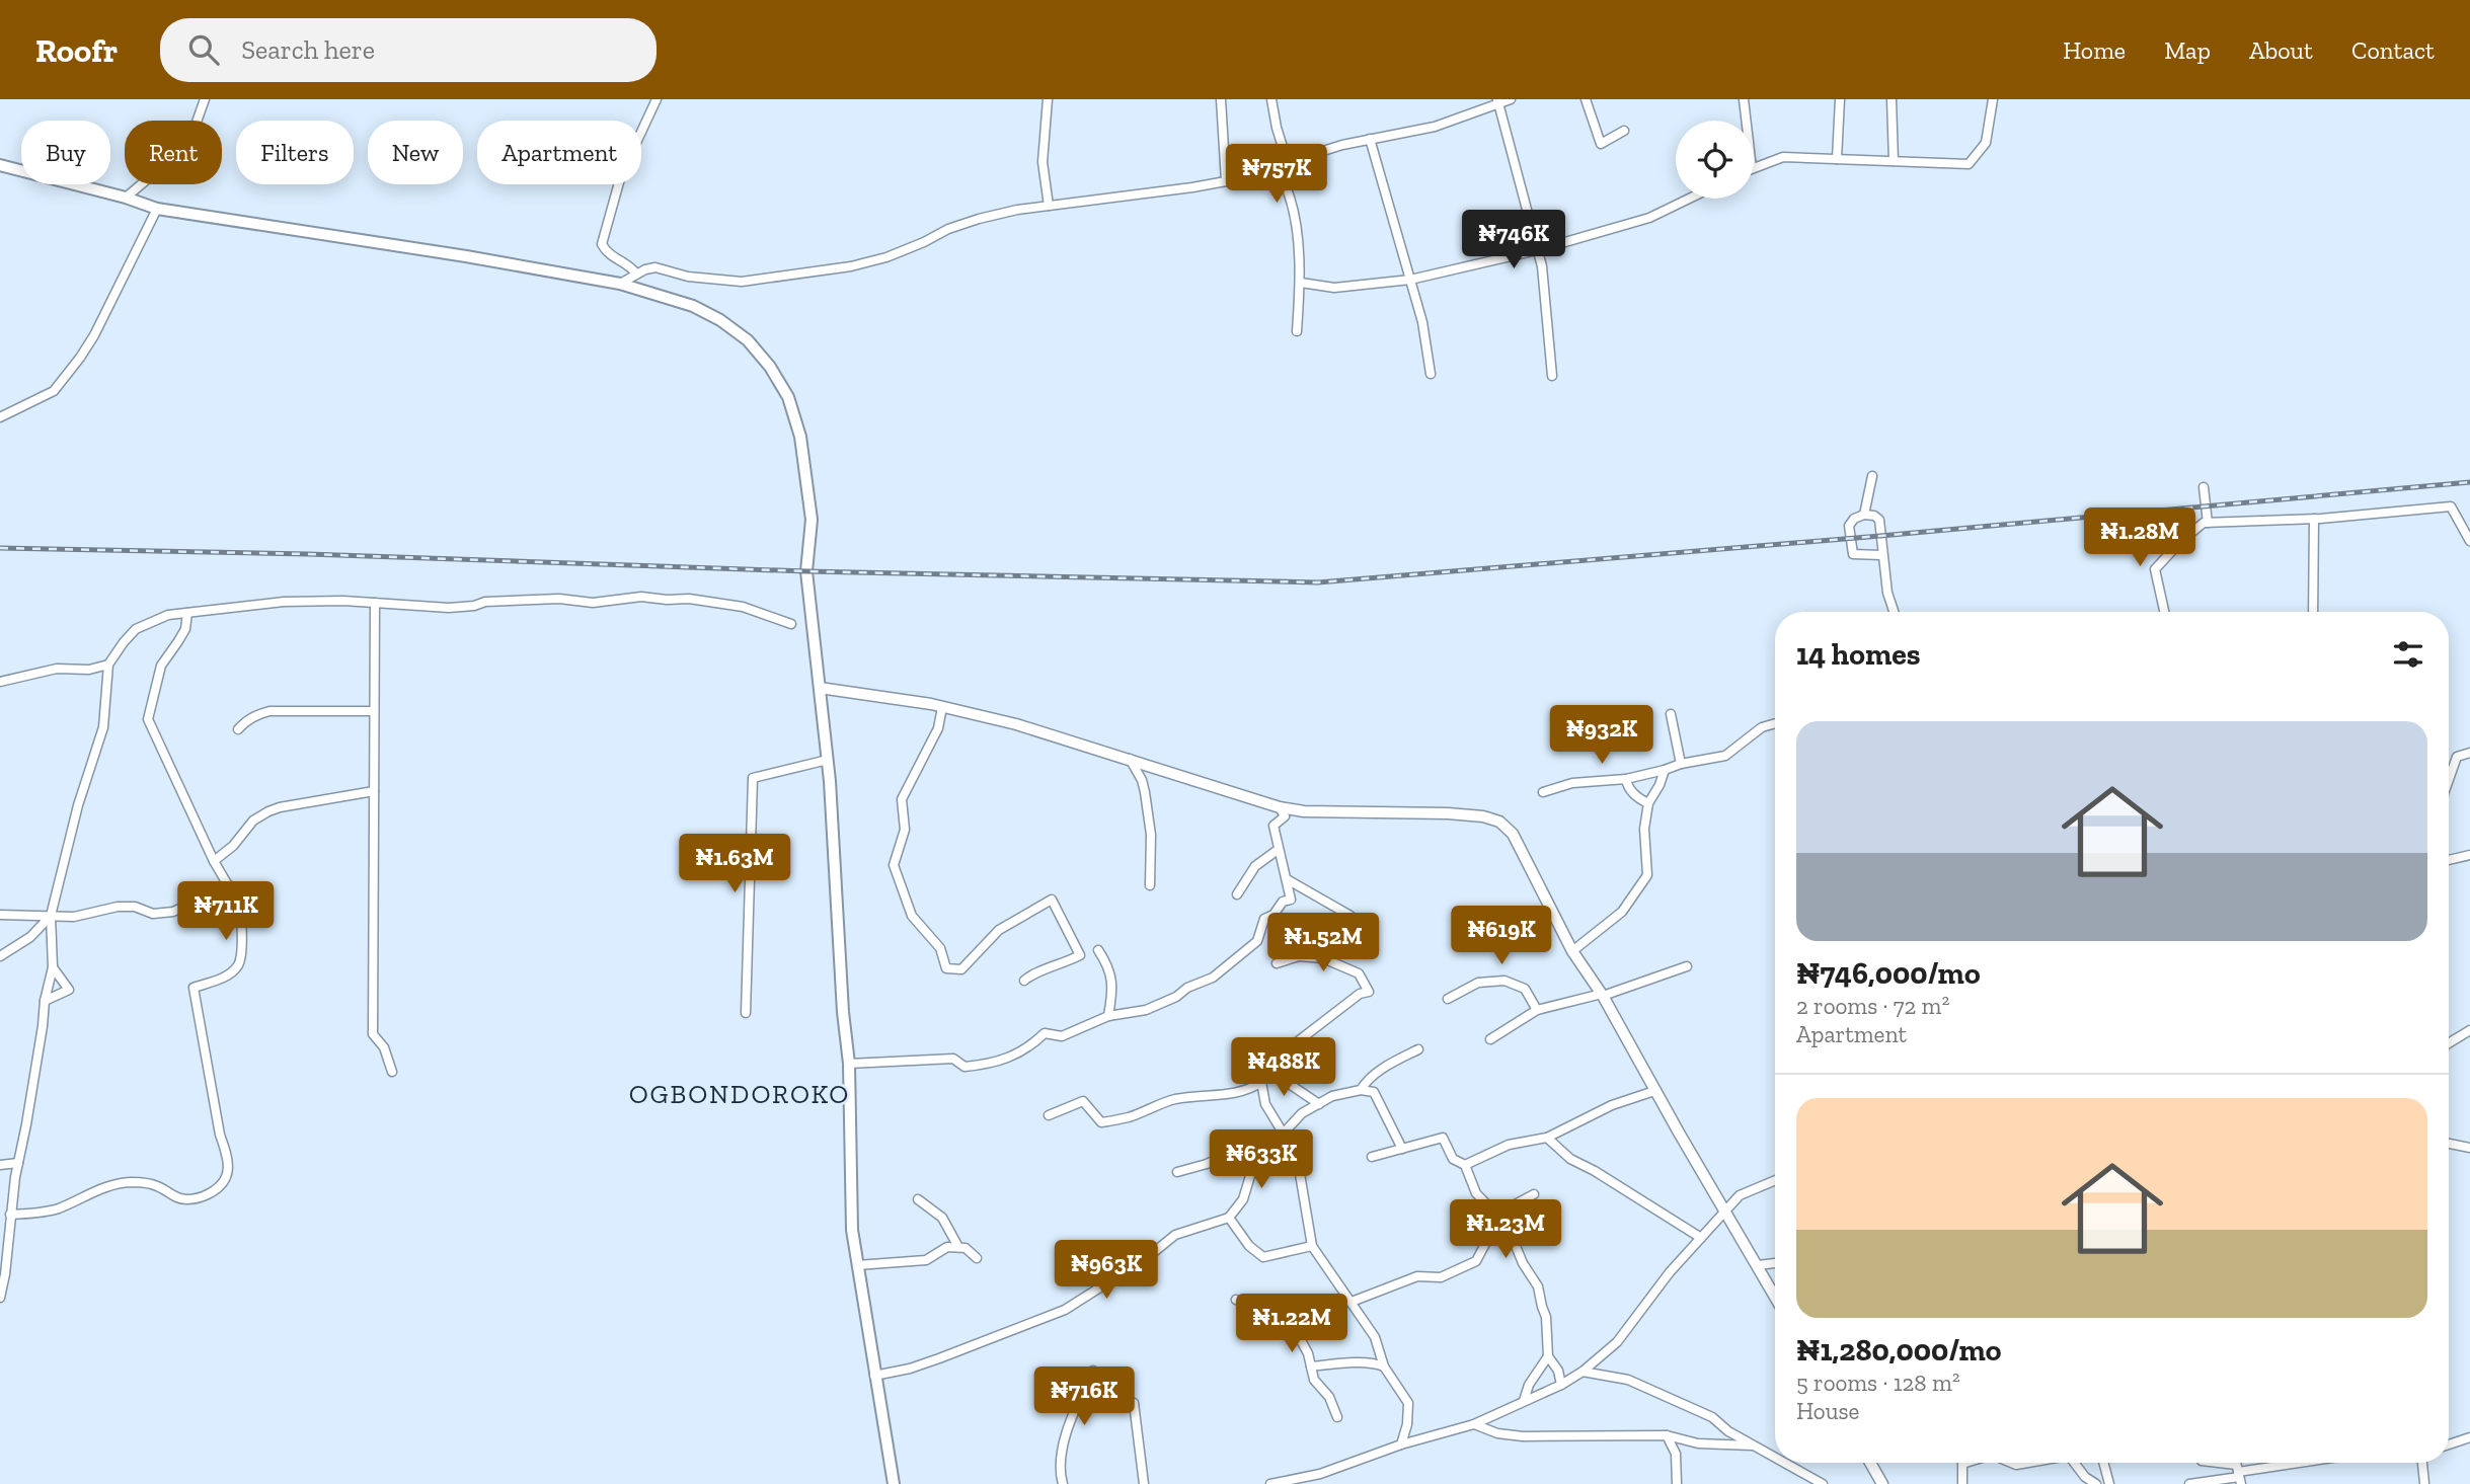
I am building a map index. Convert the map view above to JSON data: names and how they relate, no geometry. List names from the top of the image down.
{
  "districts": ["OGBONDOROKO"],
  "page": {
    "header": "Roofr",
    "search": "Search here",
    "nav": [
      "Home",
      "Map",
      "About",
      "Contact"
    ],
    "chip": [
      "Buy",
      "Rent",
      "Filters",
      "New",
      "Apartment"
    ],
    "price": [
      "₦757K",
      "₦746K",
      "₦1.28M",
      "₦932K",
      "₦1.63M",
      "₦711K",
      "₦619K",
      "₦1.52M",
      "₦488K",
      "₦633K",
      "₦1.23M",
      "₦963K",
      "₦1.22M",
      "₦716K"
    ],
    "heading": "14 homes",
    "list": [
      {
        "name": "₦746,000/mo",
        "note": "2 rooms · 72 m² · Apartment"
      },
      {
        "name": "₦1,280,000/mo",
        "note": "5 rooms · 128 m² · House"
      }
    ]
  }
}
